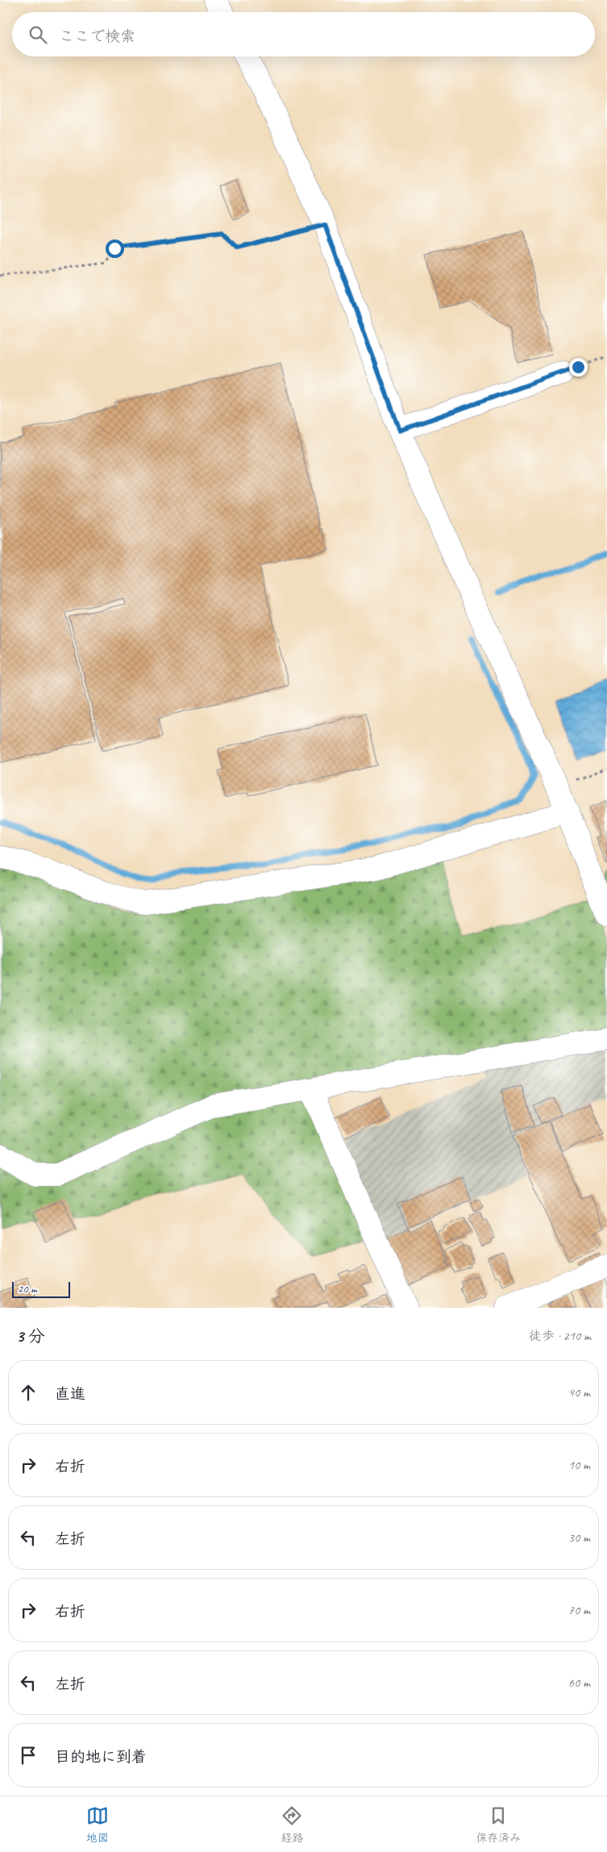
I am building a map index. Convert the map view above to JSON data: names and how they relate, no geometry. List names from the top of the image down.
{
  "scale_bar": "20 m",
  "page": {
    "search": "ここで検索",
    "scale": "20 m",
    "heading": ["3 分", "徒歩 · 210 m"],
    "list": [
      ["直進", "40 m"],
      ["右折", "10 m"],
      ["左折", "30 m"],
      ["右折", "70 m"],
      ["左折", "60 m"],
      "目的地に到着"
    ],
    "nav": ["地図", "経路", "保存済み"]
  }
}
